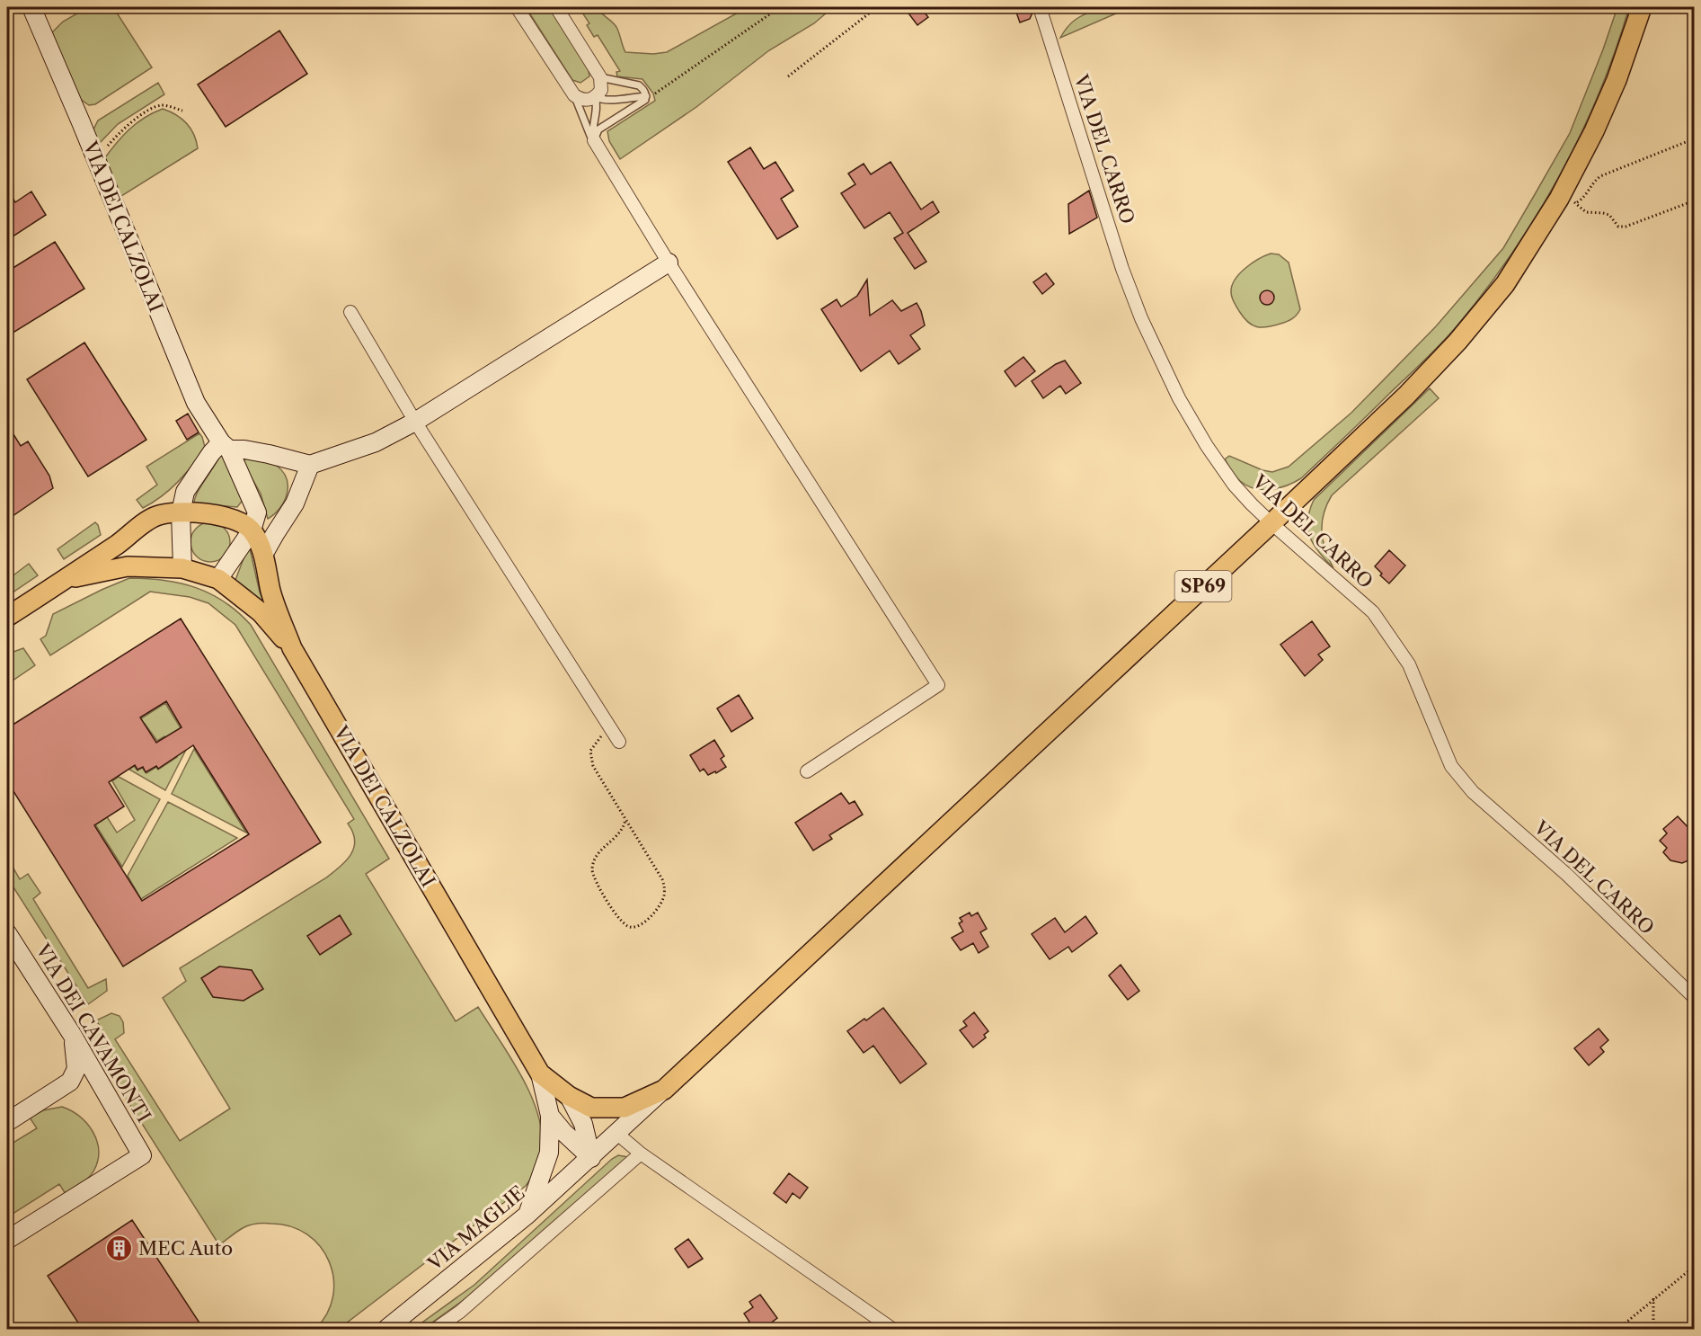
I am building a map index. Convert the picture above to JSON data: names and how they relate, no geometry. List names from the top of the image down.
{
  "streets": {
    "main road": ["VIA DEI CALZOLAI", "SP69"],
    "street": ["VIA DEL CARRO", "VIA DEI CAVAMONTI", "VIA MAGLIE"]
  },
  "crossings": [
    ["VIA DEL CARRO", "SP69"],
    ["SP69", "VIA MAGLIE"]
  ],
  "places": {
    "building": ["MEC Auto"]
  }
}
